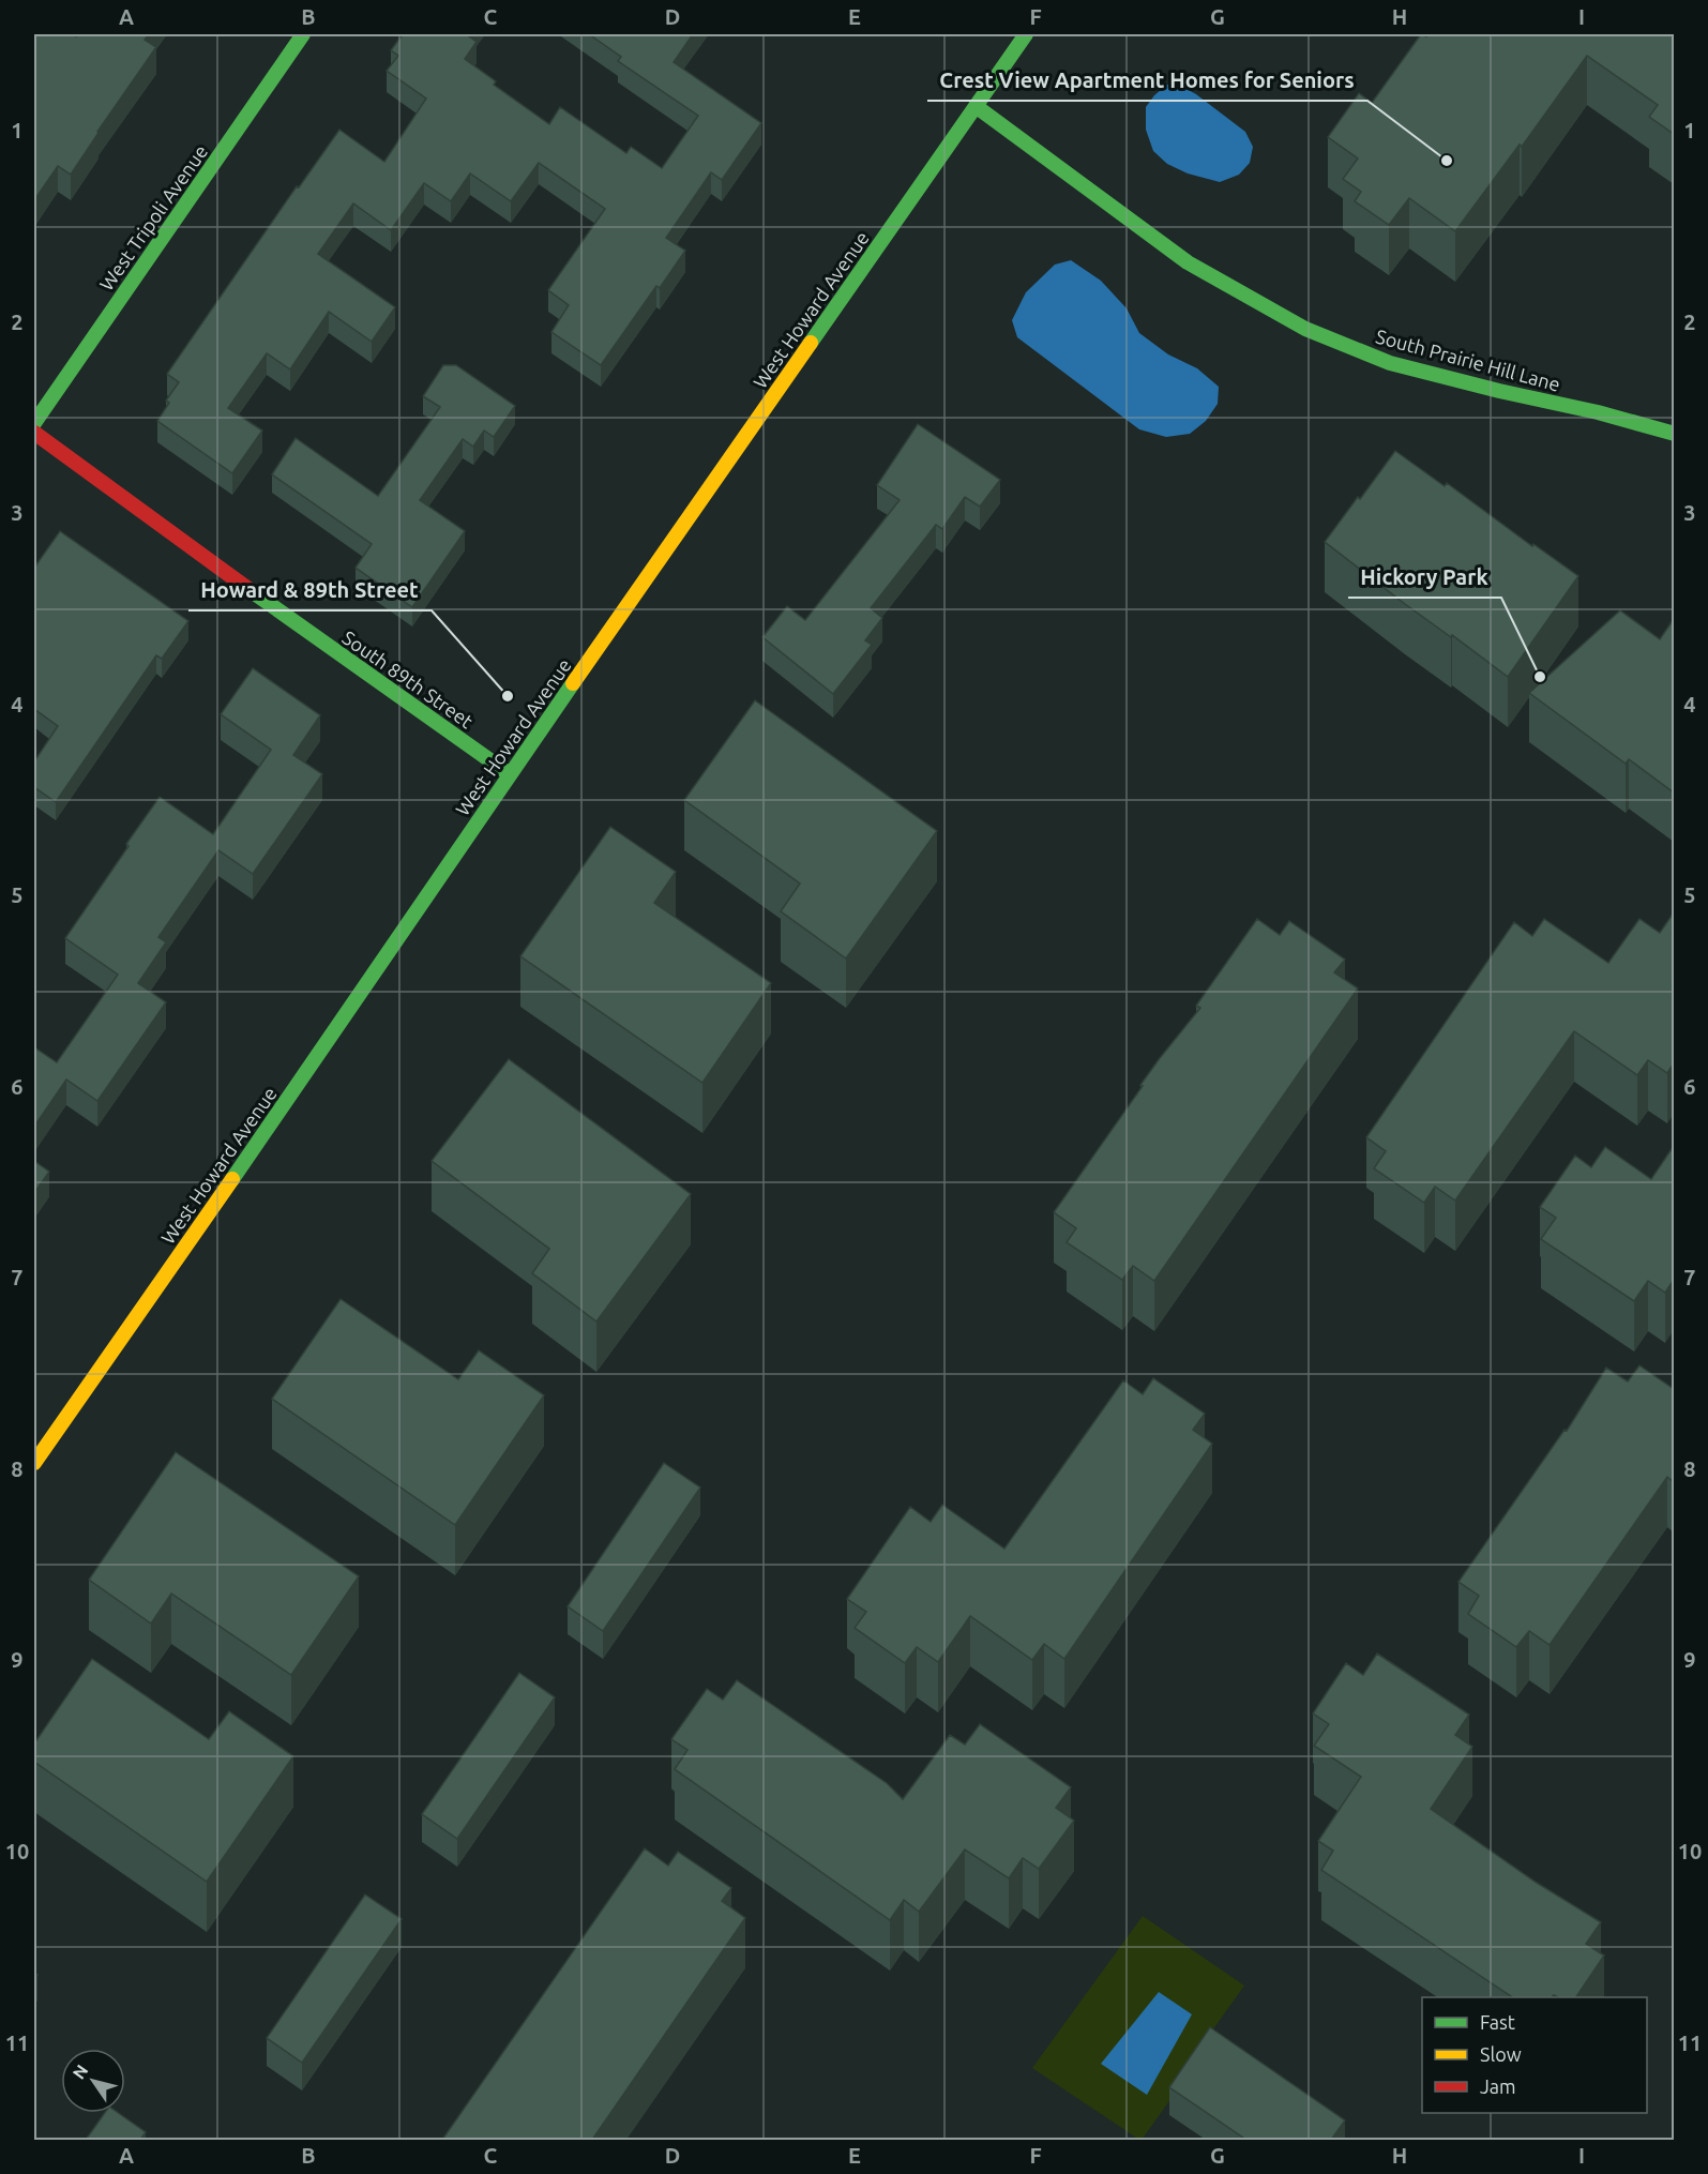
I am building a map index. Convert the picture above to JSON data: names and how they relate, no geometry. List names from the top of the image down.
{
  "streets": {
    "street": [
      "West Tripoli Avenue",
      "West Howard Avenue",
      "South Prairie Hill Lane",
      "South 89th Street"
    ]
  },
  "crossings": [
    ["West Howard Avenue", "South Prairie Hill Lane"],
    ["West Howard Avenue", "South 89th Street"]
  ],
  "places": ["Crest View Apartment Homes for Seniors", "Hickory Park", "Howard & 89th Street"],
  "legend": ["Fast", "Slow", "Jam"],
  "north": "top left",
  "grid": {
    "columns": [
      "A",
      "B",
      "C",
      "D",
      "E",
      "F",
      "G",
      "H",
      "I"
    ],
    "rows": [
      "1",
      "2",
      "3",
      "4",
      "5",
      "6",
      "7",
      "8",
      "9",
      "10",
      "11"
    ]
  }
}
